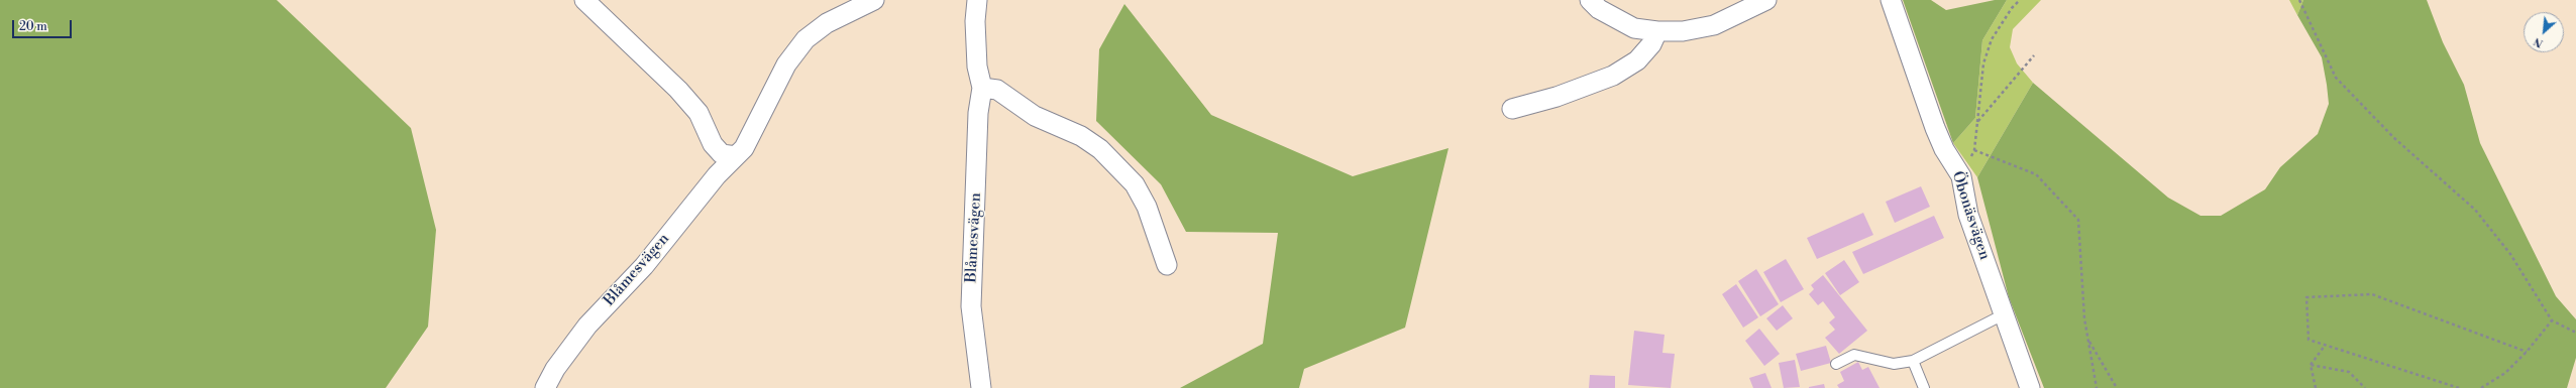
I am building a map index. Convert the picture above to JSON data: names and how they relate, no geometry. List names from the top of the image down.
{
  "streets": {
    "street": ["Öbonäsvägen", "Blåmesvägen"]
  },
  "scale_bar": "20 m",
  "north": "bottom left"
}
